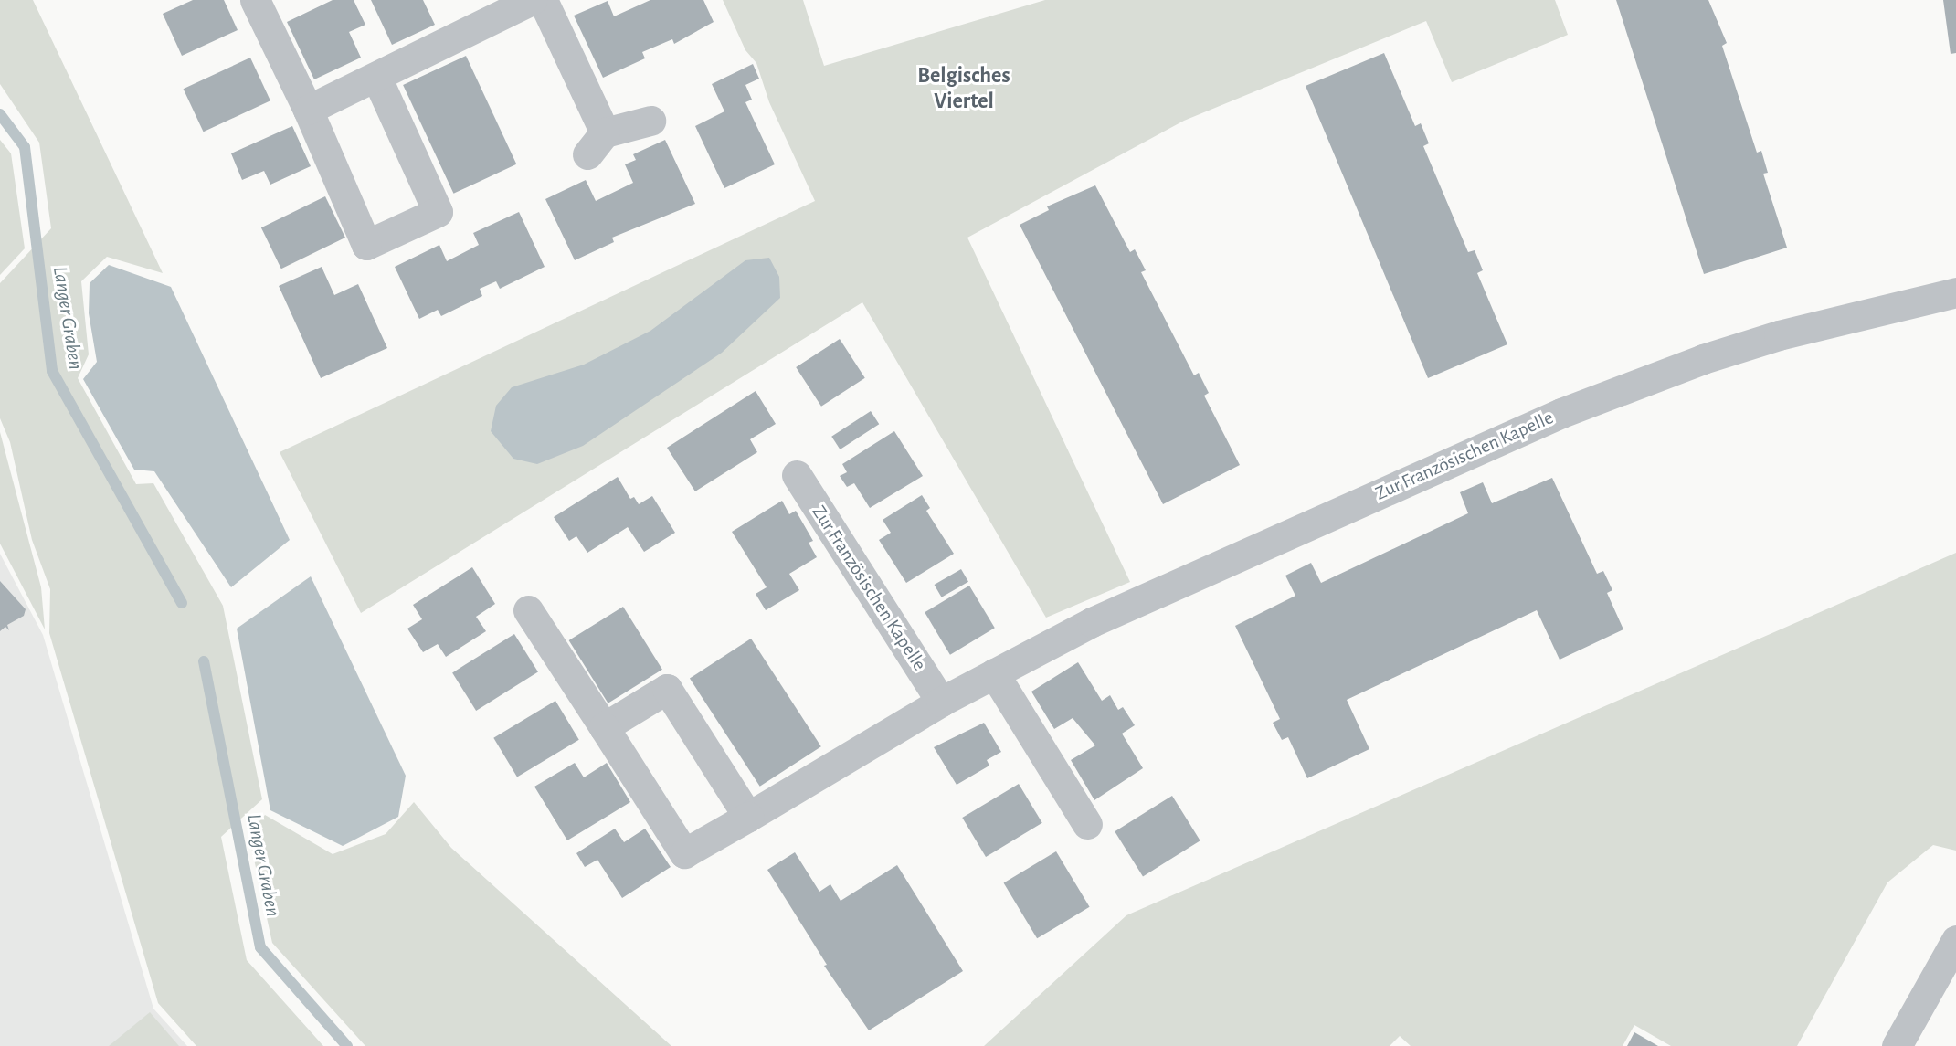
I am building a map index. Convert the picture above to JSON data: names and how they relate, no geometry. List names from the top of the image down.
{
  "streets": {
    "street": ["Zur Französischen Kapelle"]
  },
  "districts": ["Belgisches Viertel"],
  "water": ["Langer Graben"]
}
